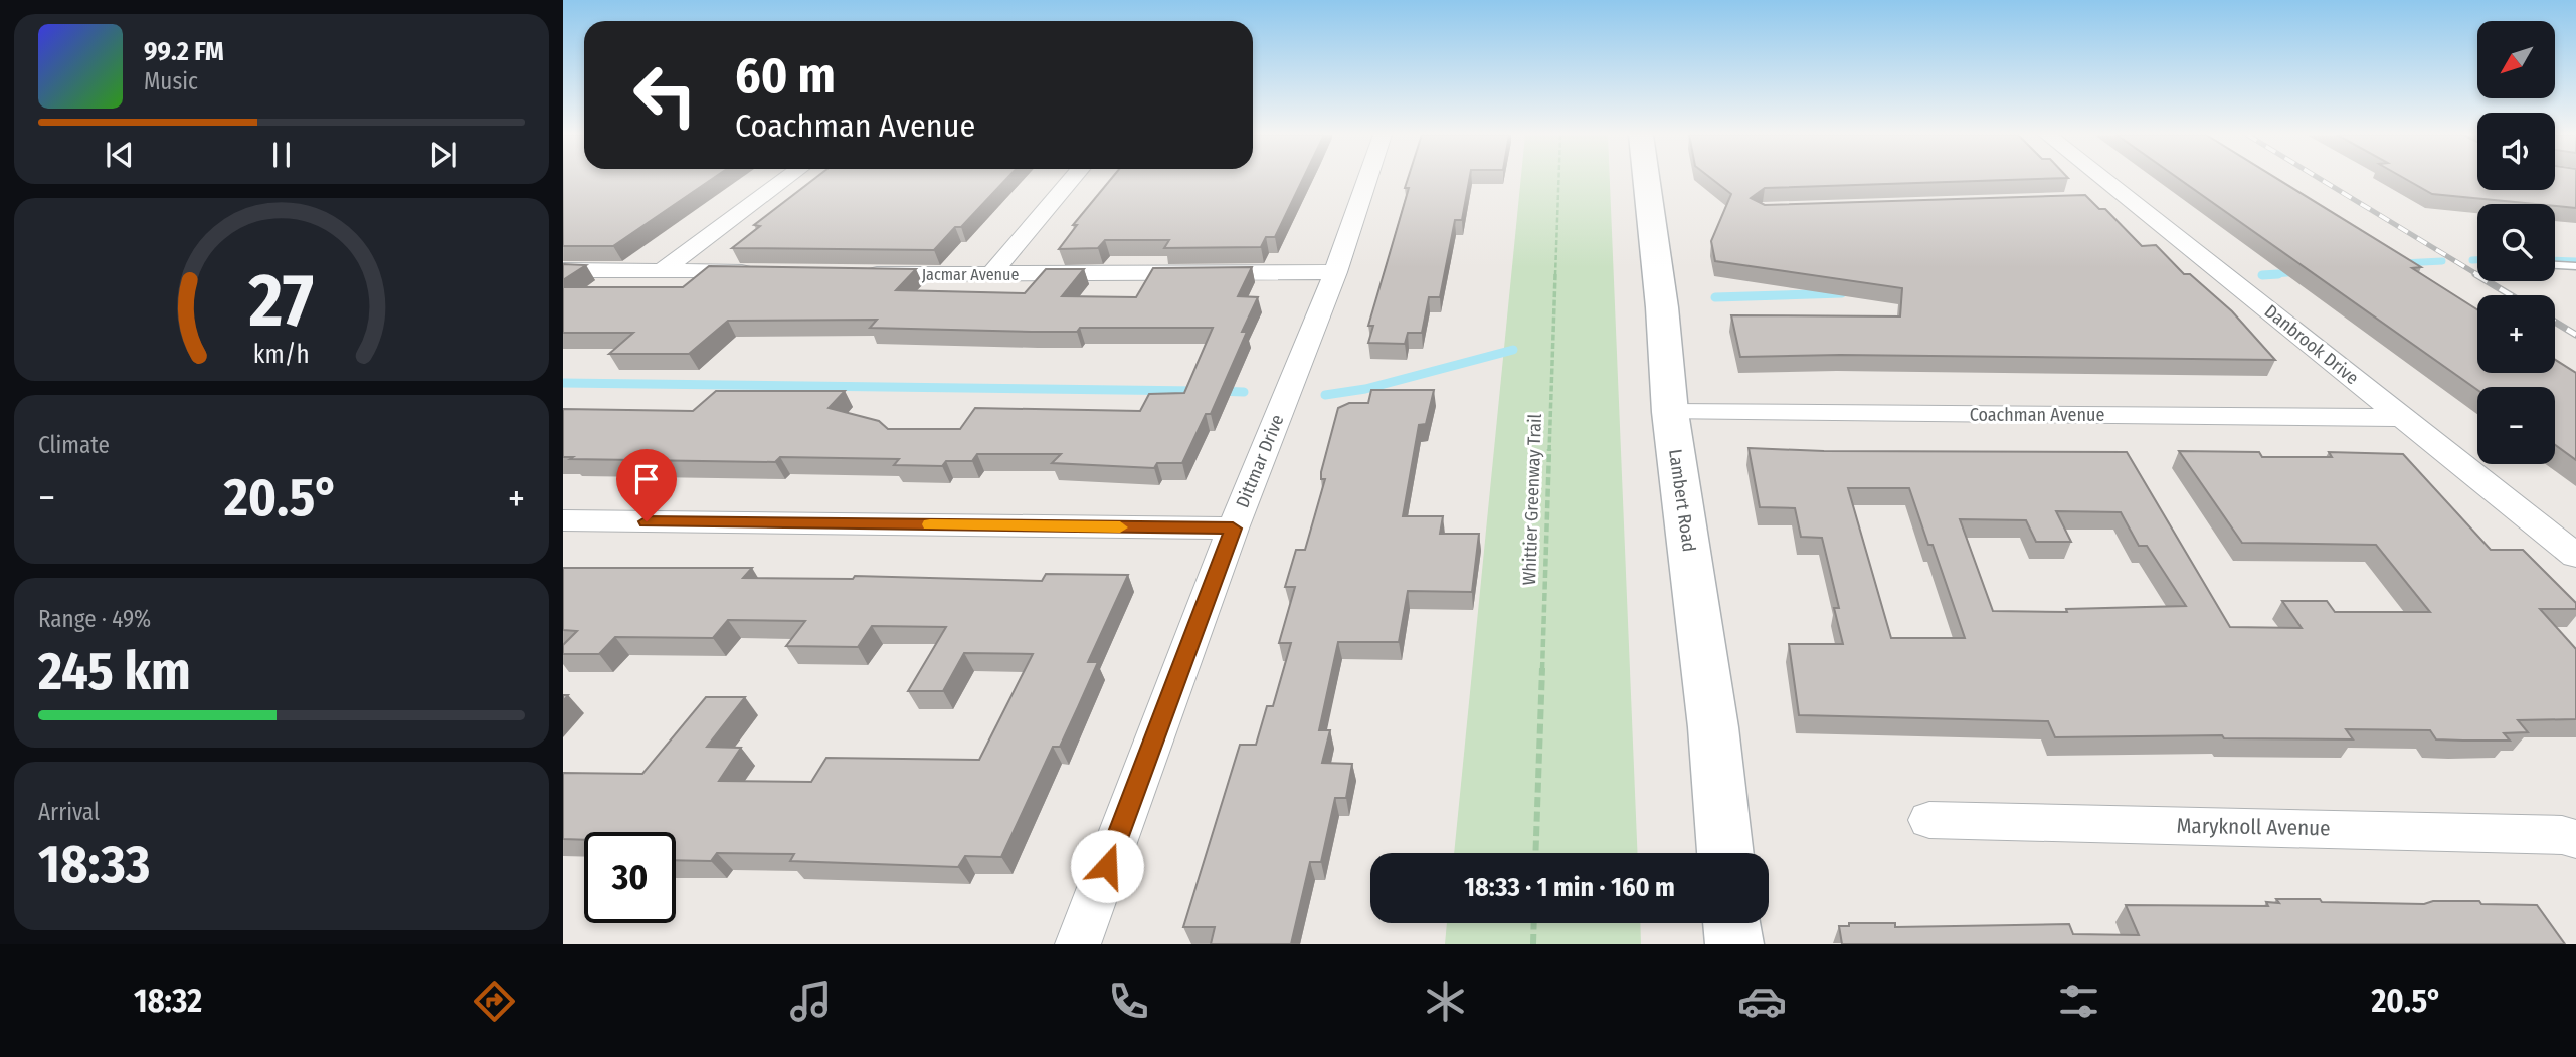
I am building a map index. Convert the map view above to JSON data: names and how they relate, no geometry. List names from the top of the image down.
{
  "streets": {
    "main road": ["Lambert Road"],
    "street": [
      "Jacmar Avenue",
      "Danbrook Drive",
      "Coachman Avenue",
      "Dittmar Drive",
      "Maryknoll Avenue"
    ],
    "path": ["Whittier Greenway Trail"]
  },
  "crossings": [
    ["Jacmar Avenue", "Dittmar Drive"],
    ["Danbrook Drive", "Coachman Avenue"],
    ["Coachman Avenue", "Lambert Road"]
  ],
  "north": "bottom left",
  "page": {
    "map_buttons": ["+", "−"],
    "turn": ["60 m", "Coachman Avenue"],
    "song": ["99.2 FM", "Music"],
    "tile": [
      "Climate",
      ["Range · 49%", "245 km"],
      ["Arrival", "18:33"]
    ],
    "heat": ["−", "20.5°", "+"],
    "limit": "30",
    "trip": "18:33 · 1 min · 160 m",
    "tabs": ["18:32", "20.5°"],
    "gauge": ["27", "km/h"]
  }
}
